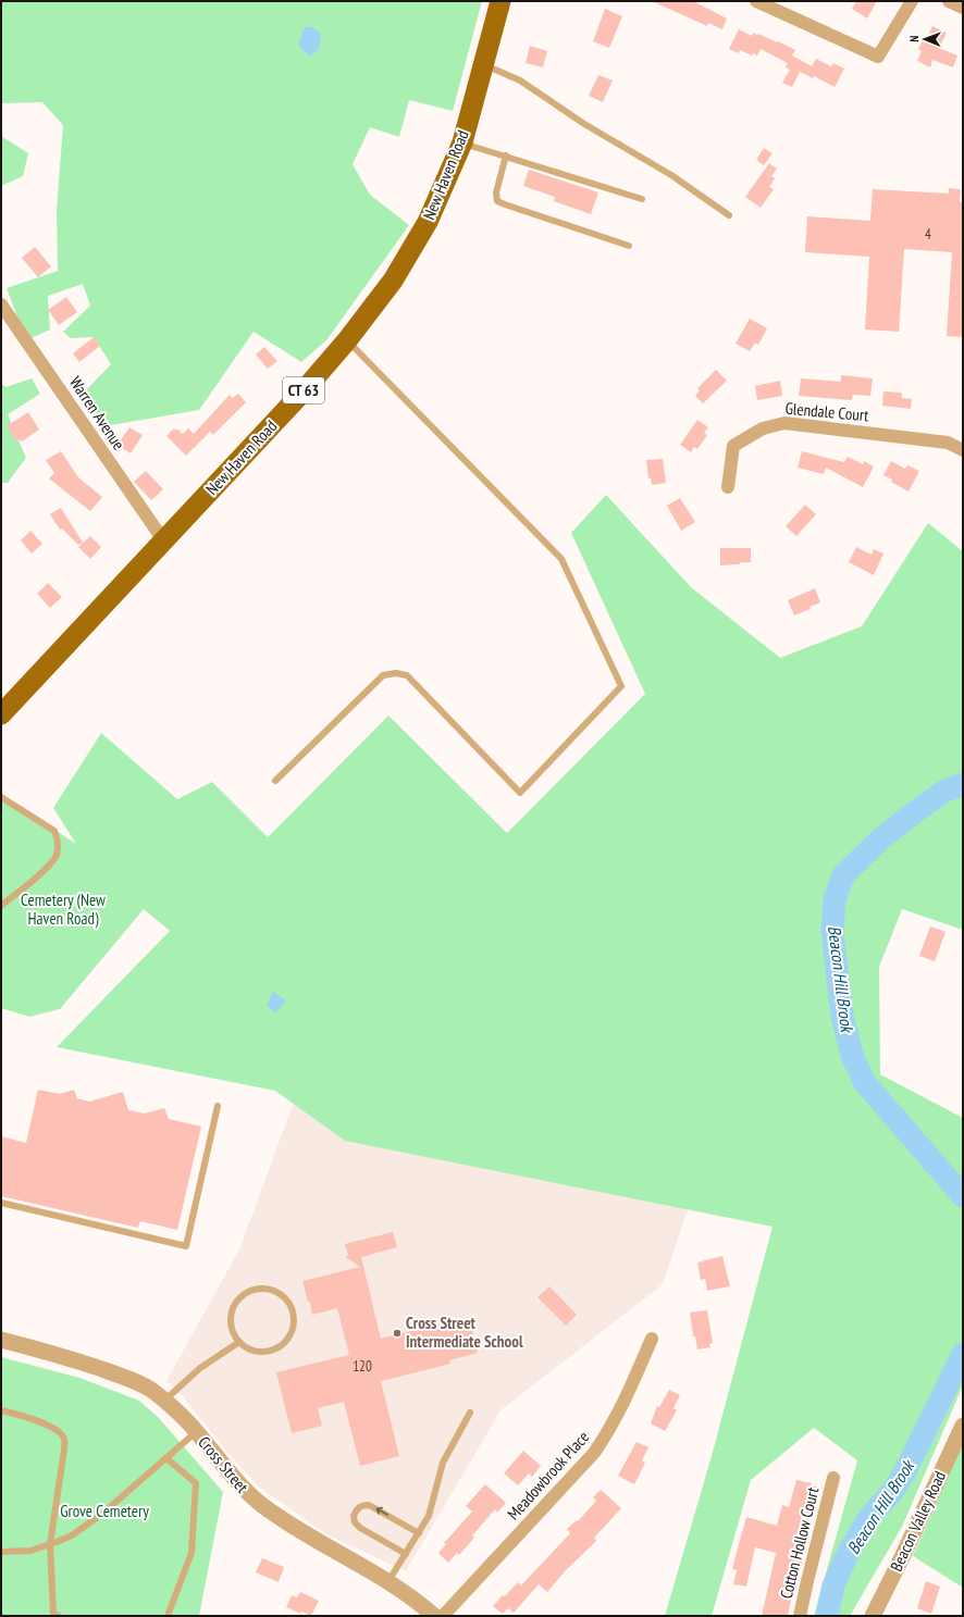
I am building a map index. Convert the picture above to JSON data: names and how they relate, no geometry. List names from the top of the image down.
{
  "streets": {
    "main road": ["New Haven Road", "CT 63"],
    "street": [
      "Glendale Court",
      "Warren Avenue",
      "Cross Street",
      "Meadowbrook Place",
      "Beacon Valley Road",
      "Cotton Hollow Court"
    ]
  },
  "crossings": [
    ["New Haven Road", "Warren Avenue"]
  ],
  "water": ["Beacon Hill Brook"],
  "parks": ["Cemetery (New Haven Road)", "Grove Cemetery"],
  "places": ["Cross Street Intermediate School"],
  "house_numbers": ["4", "120"],
  "north": "left"
}
